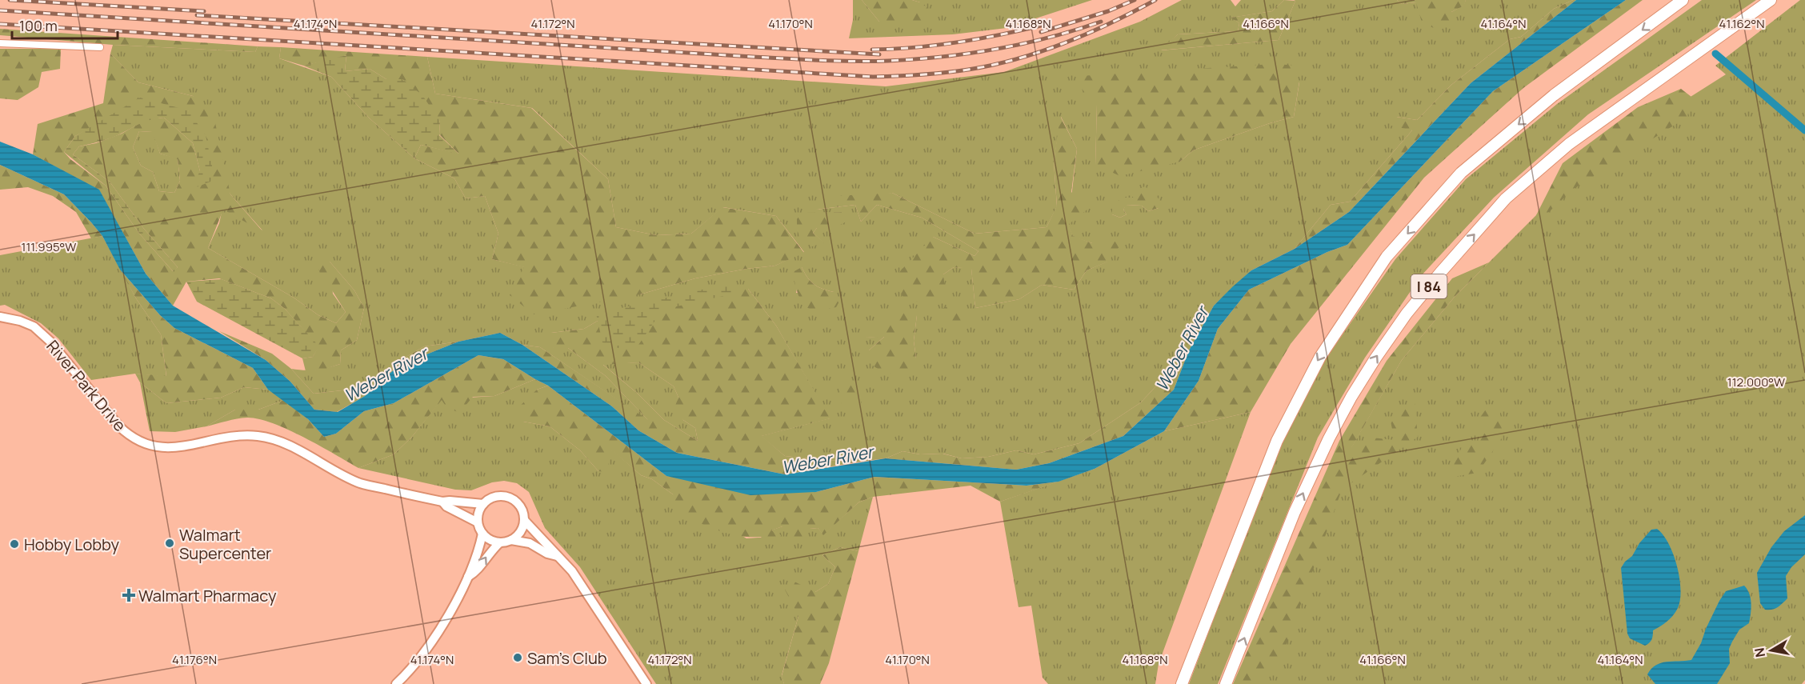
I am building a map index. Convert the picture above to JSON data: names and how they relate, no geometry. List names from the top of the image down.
{
  "streets": {
    "highway": ["I 84"],
    "street": ["River Park Drive"]
  },
  "water": ["Weber River"],
  "places": {
    "other": ["Walmart Supercenter", "Hobby Lobby", "Sam's Club"],
    "health": ["Walmart Pharmacy"]
  },
  "scale_bar": "100 m",
  "north": "left",
  "coordinates": [
    "41.162°N",
    "41.174°N",
    "41.172°N",
    "41.170°N",
    "41.168°N",
    "41.166°N",
    "41.164°N",
    "111.995°W",
    "112.000°W",
    "41.176°N"
  ]
}
